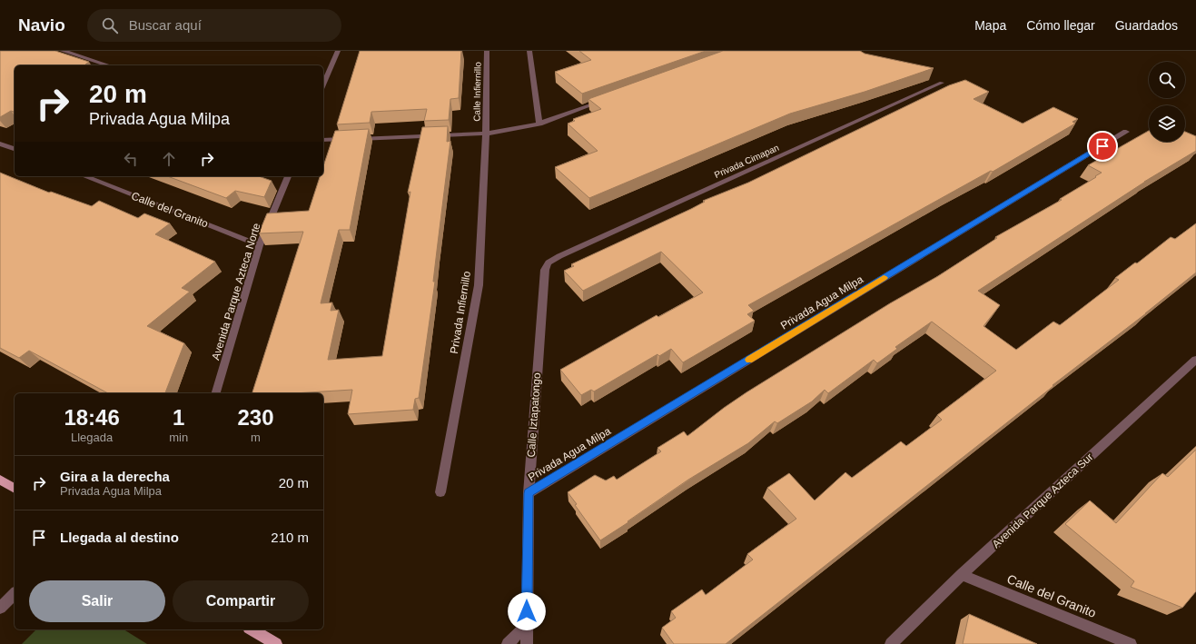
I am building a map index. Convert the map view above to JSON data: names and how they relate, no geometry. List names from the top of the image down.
{
  "streets": {
    "street": [
      "Calle Infiernillo",
      "Privada Cimapan",
      "Calle del Granito",
      "Avenida Parque Azteca Norte",
      "Privada Agua Milpa",
      "Privada Infiernillo",
      "Calle Iztapatongo",
      "Avenida Parque Azteca Sur"
    ]
  },
  "crossings": [
    ["Calle Infiernillo", "Privada Infiernillo"],
    ["Privada Cimapan", "Calle Iztapatongo"],
    ["Calle del Granito", "Avenida Parque Azteca Norte"],
    ["Calle del Granito", "Avenida Parque Azteca Sur"],
    ["Privada Agua Milpa", "Calle Iztapatongo"]
  ],
  "page": {
    "header": "Navio",
    "search": "Buscar aquí",
    "nav": ["Mapa", "Cómo llegar", "Guardados"],
    "turn": ["20 m", "Privada Agua Milpa"],
    "eta": [
      "18:46",
      "Llegada",
      "1",
      "min",
      "230",
      "m"
    ],
    "list": [
      {
        "name": "Gira a la derecha",
        "note": "Privada Agua Milpa",
        "value": "20 m"
      },
      {
        "name": "Llegada al destino",
        "value": "210 m"
      }
    ],
    "buttons": ["Salir", "Compartir"]
  }
}
